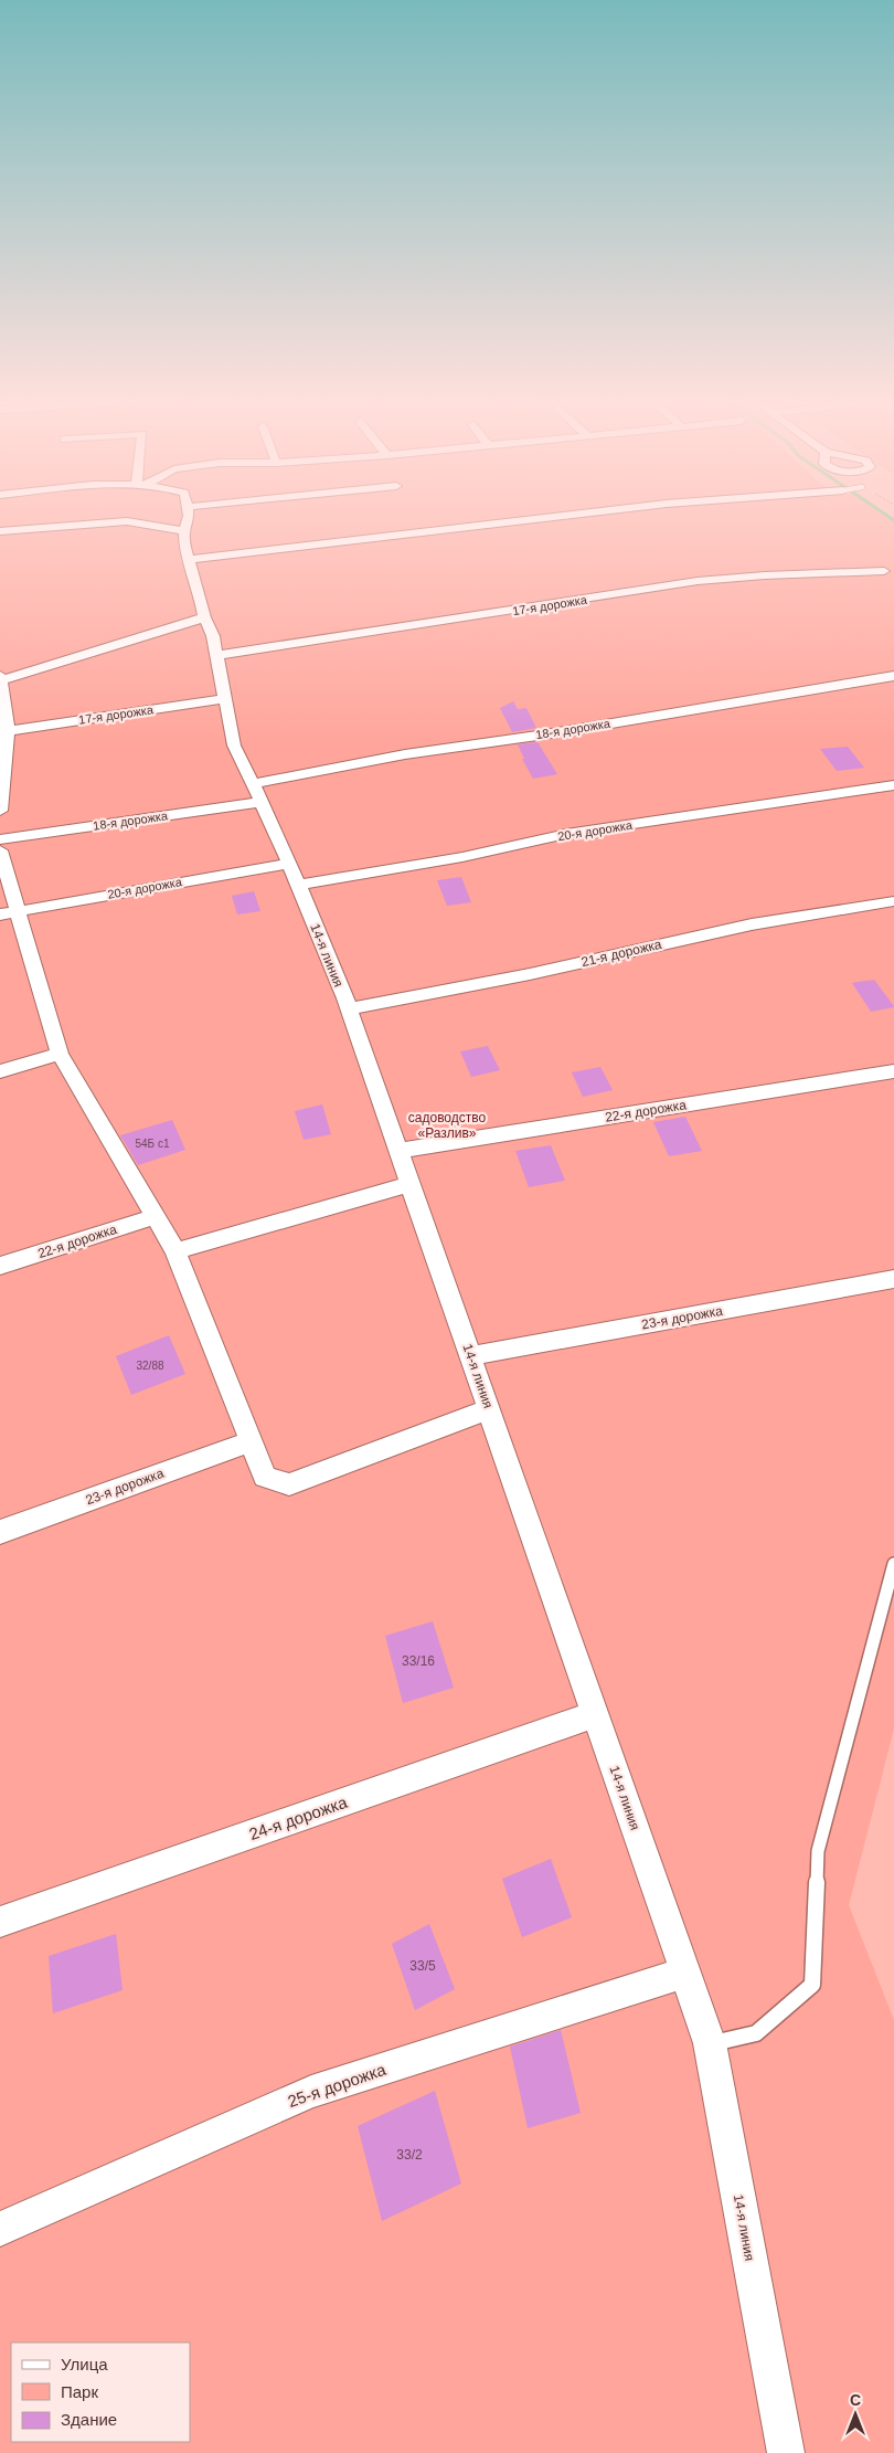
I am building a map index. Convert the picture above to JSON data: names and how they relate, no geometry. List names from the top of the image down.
{
  "streets": {
    "street": [
      "17-я дорожка",
      "18-я дорожка",
      "20-я дорожка",
      "21-я дорожка",
      "14-я линия",
      "22-я дорожка",
      "23-я дорожка",
      "24-я дорожка",
      "25-я дорожка"
    ]
  },
  "crossings": [
    ["17-я дорожка", "14-я линия"],
    ["18-я дорожка", "14-я линия"],
    ["20-я дорожка", "14-я линия"],
    ["21-я дорожка", "14-я линия"],
    ["14-я линия", "22-я дорожка"],
    ["14-я линия", "23-я дорожка"],
    ["14-я линия", "24-я дорожка"],
    ["14-я линия", "25-я дорожка"]
  ],
  "parks": ["садоводство «Разлив»"],
  "house_numbers": [
    "54Б с1",
    "32/88",
    "33/16",
    "33/5",
    "33/2"
  ],
  "legend": ["Улица", "Парк", "Здание"],
  "north": "top"
}
